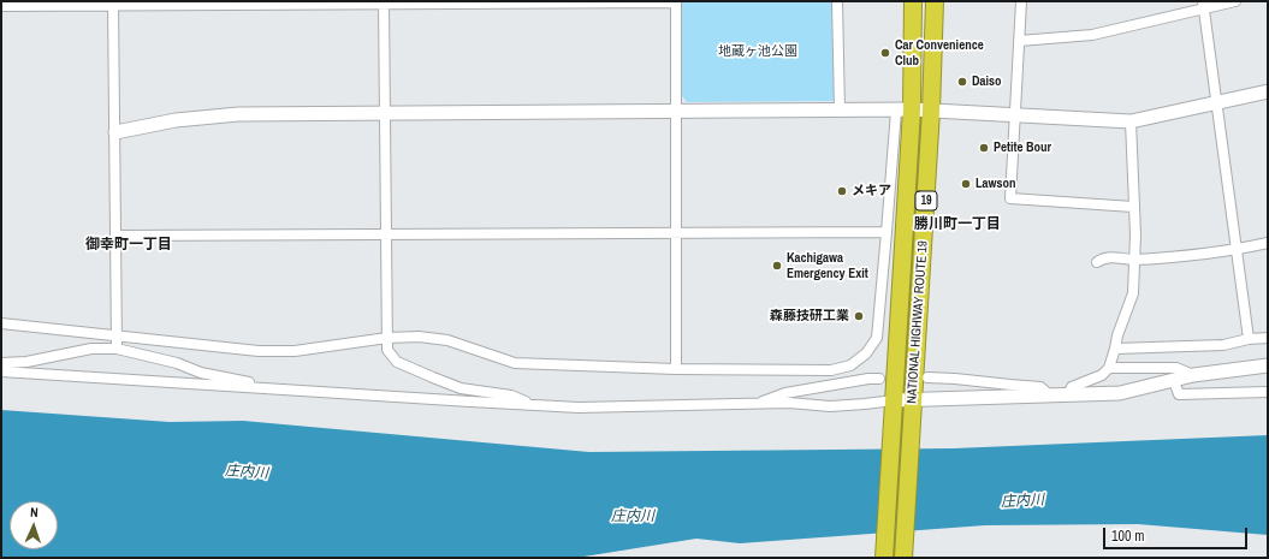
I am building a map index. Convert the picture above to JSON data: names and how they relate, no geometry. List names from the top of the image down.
{
  "streets": {
    "highway": ["19", "NATIONAL HIGHWAY ROUTE 19"]
  },
  "districts": ["勝川町一丁目", "御幸町一丁目"],
  "water": ["庄内川"],
  "parks": ["地蔵ヶ池公園"],
  "places": [
    "Car Convenience Club",
    "Daiso",
    "Petite Bour",
    "Lawson",
    "メキア",
    "Kachigawa Emergency Exit",
    "森藤技研工業"
  ],
  "scale_bar": "100 m",
  "north": "top"
}
